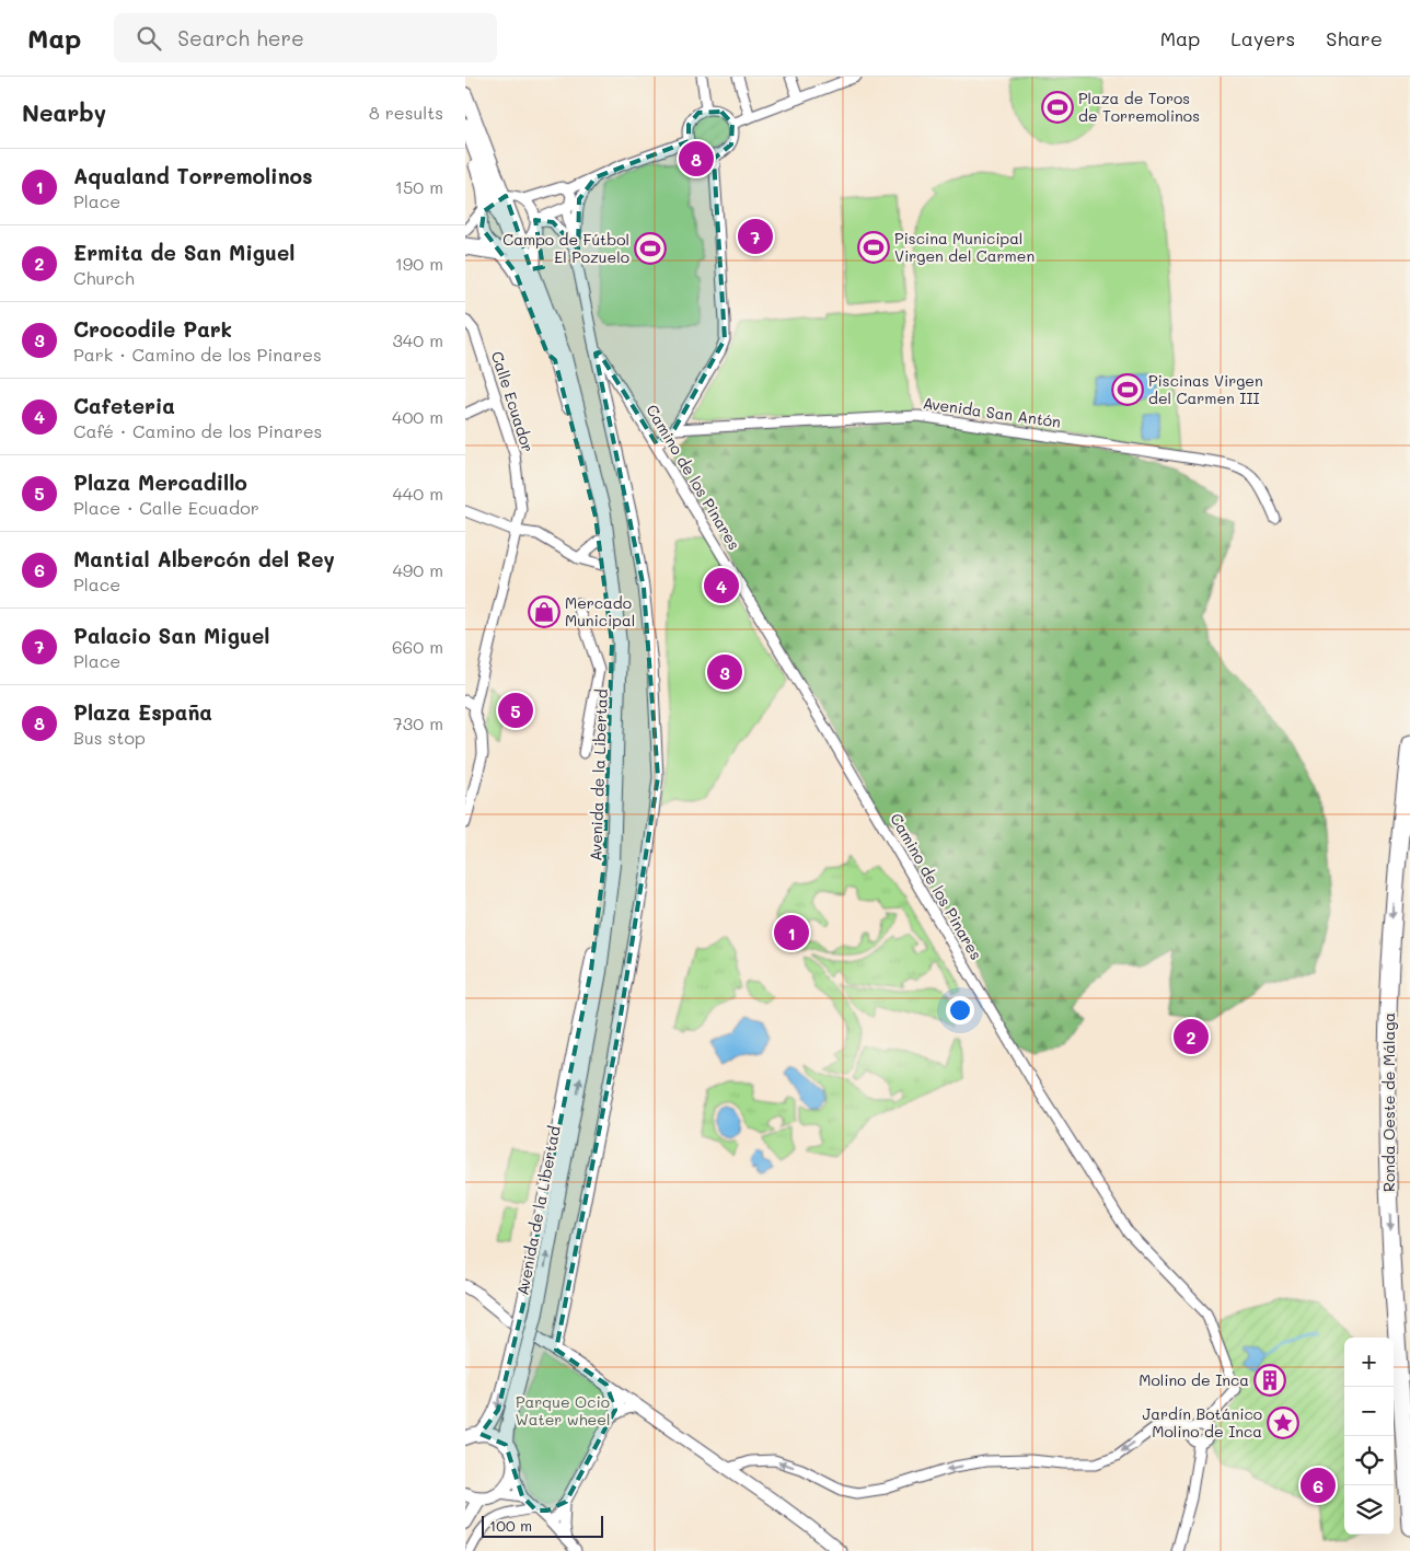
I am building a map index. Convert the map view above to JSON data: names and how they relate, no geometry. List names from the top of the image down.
{
  "streets": {
    "highway": ["Ronda Oeste de Málaga"],
    "main road": ["Avenida de la Libertad"],
    "street": ["Calle Ecuador", "Avenida San Antón", "Camino de los Pinares"]
  },
  "one_way": ["Ronda Oeste de Málaga"],
  "parks": ["Parque Ocio Water wheel"],
  "places": {
    "sports": [
      "Plaza de Toros de Torremolinos",
      "Piscina Municipal Virgen del Carmen",
      "Campo de Fútbol El Pozuelo",
      "Piscinas Virgen del Carmen III"
    ],
    "shop": ["Mercado Municipal"],
    "building": ["Molino de Inca"],
    "place": ["Jardín Botánico Molino de Inca"]
  },
  "scale_bar": "100 m",
  "page": {
    "header": "Map",
    "search": "Search here",
    "nav": ["Map", "Layers", "Share"],
    "heading": ["Nearby", "8 results"],
    "pins": [
      "8",
      "7",
      "4",
      "3",
      "5",
      "1",
      "2",
      "6"
    ],
    "list": [
      {
        "mark": "1",
        "name": "Aqualand Torremolinos",
        "note": "Place",
        "value": "150 m"
      },
      {
        "mark": "2",
        "name": "Ermita de San Miguel",
        "note": "Church",
        "value": "190 m"
      },
      {
        "mark": "3",
        "name": "Crocodile Park",
        "note": "Park · Camino de los Pinares",
        "value": "340 m"
      },
      {
        "mark": "4",
        "name": "Cafeteria",
        "note": "Café · Camino de los Pinares",
        "value": "400 m"
      },
      {
        "mark": "5",
        "name": "Plaza Mercadillo",
        "note": "Place · Calle Ecuador",
        "value": "440 m"
      },
      {
        "mark": "6",
        "name": "Mantial Albercón del Rey",
        "note": "Place",
        "value": "490 m"
      },
      {
        "mark": "7",
        "name": "Palacio San Miguel",
        "note": "Place",
        "value": "660 m"
      },
      {
        "mark": "8",
        "name": "Plaza España",
        "note": "Bus stop",
        "value": "730 m"
      }
    ],
    "map_buttons": ["+", "−"],
    "scale": "100 m"
  }
}
